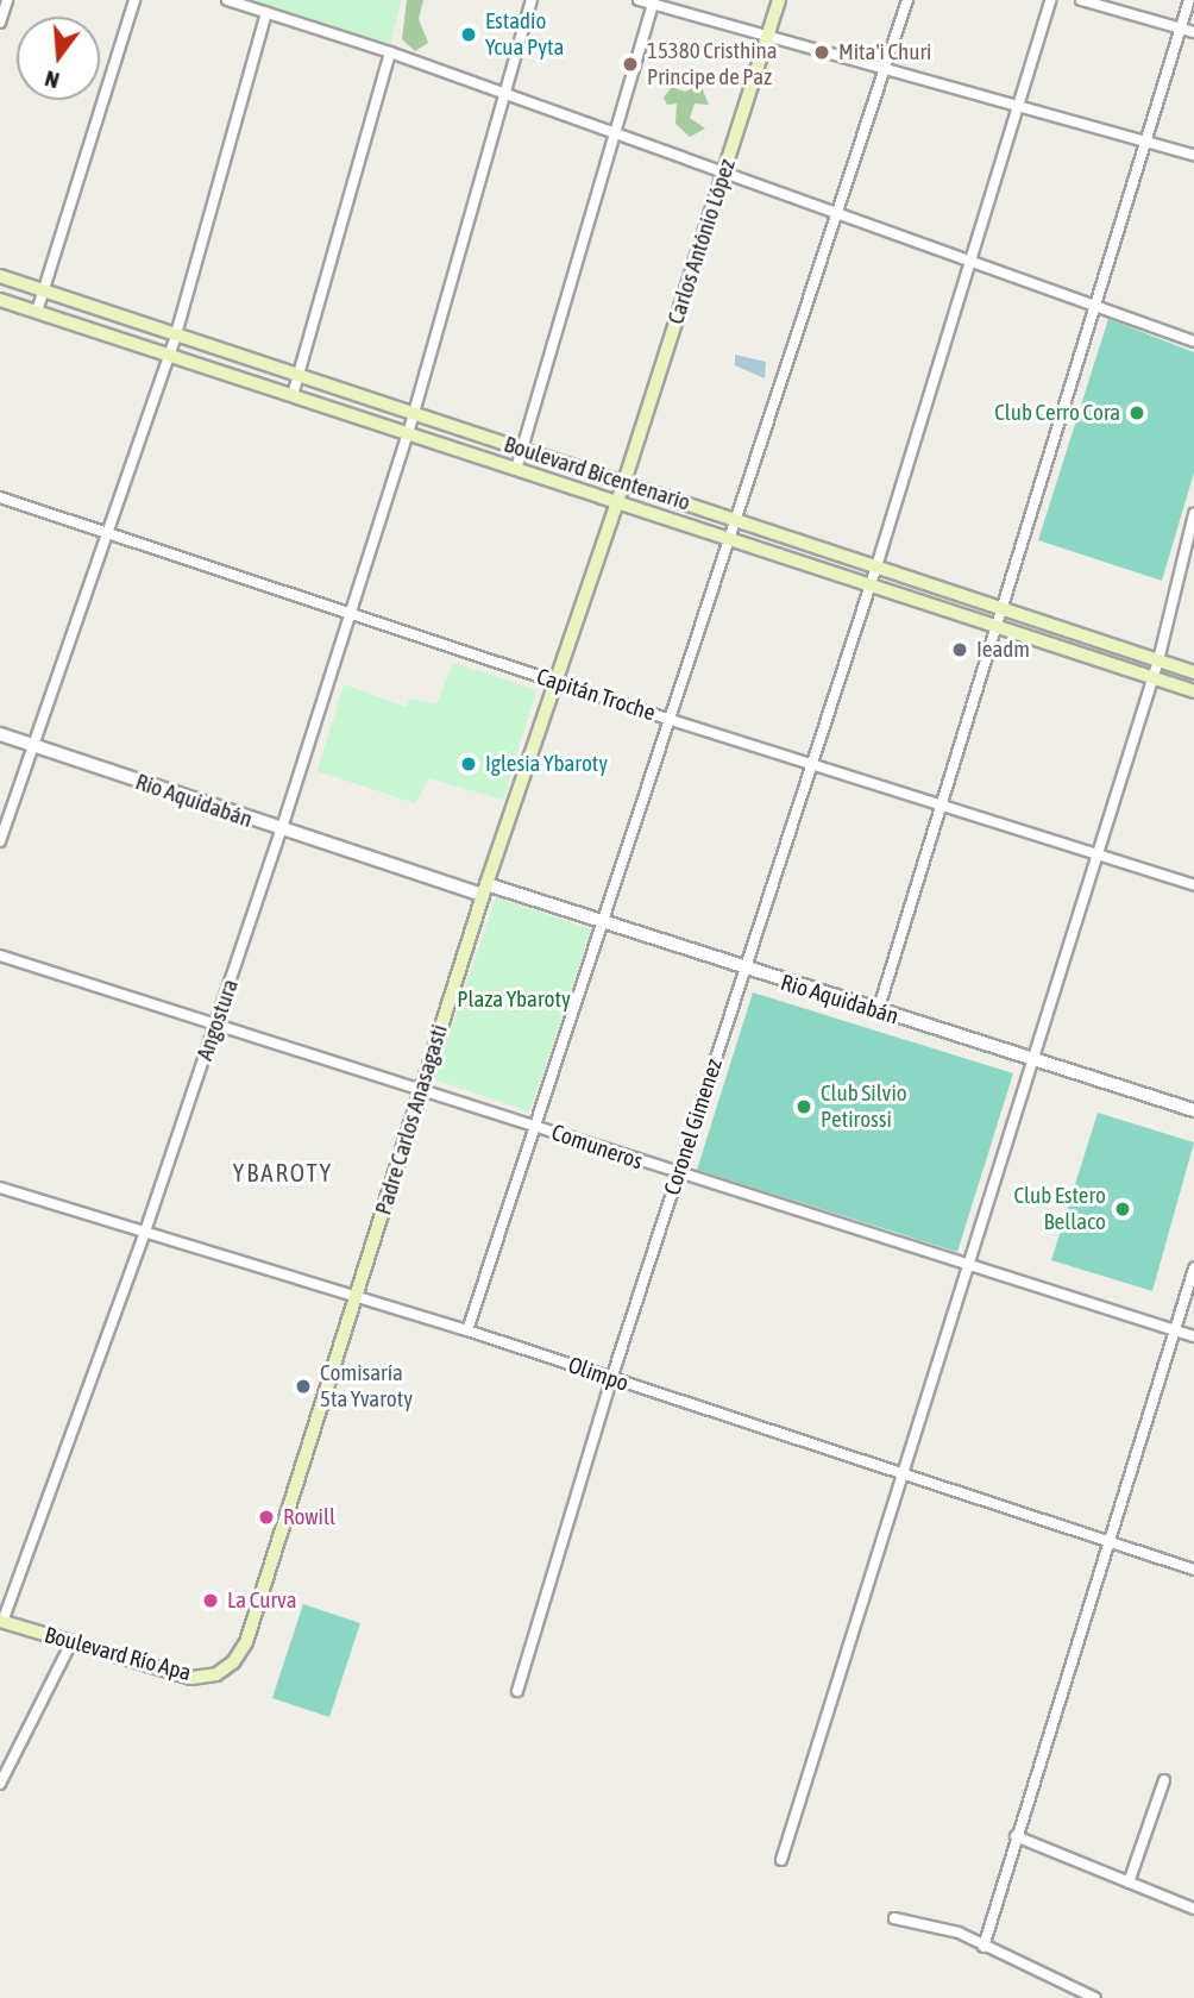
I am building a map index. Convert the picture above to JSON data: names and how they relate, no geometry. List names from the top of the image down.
{
  "streets": {
    "main road": [
      "Carlos António López",
      "Boulevard Bicentenario",
      "Padre Carlos Anasagasti",
      "Boulevard Río Apa"
    ],
    "street": [
      "Capitán Troche",
      "Rio Aquidabán",
      "Angostura",
      "Coronel Gimenez",
      "Comuneros",
      "Olimpo"
    ]
  },
  "crossings": [
    ["Carlos António López", "Boulevard Bicentenario"],
    ["Carlos António López", "Padre Carlos Anasagasti"],
    ["Boulevard Bicentenario", "Angostura"],
    ["Boulevard Bicentenario", "Padre Carlos Anasagasti"],
    ["Boulevard Bicentenario", "Coronel Gimenez"],
    ["Capitán Troche", "Angostura"],
    ["Capitán Troche", "Padre Carlos Anasagasti"],
    ["Capitán Troche", "Coronel Gimenez"],
    ["Rio Aquidabán", "Angostura"],
    ["Rio Aquidabán", "Padre Carlos Anasagasti"],
    ["Rio Aquidabán", "Coronel Gimenez"],
    ["Angostura", "Comuneros"],
    ["Angostura", "Olimpo"],
    ["Angostura", "Boulevard Río Apa"],
    ["Padre Carlos Anasagasti", "Comuneros"],
    ["Padre Carlos Anasagasti", "Olimpo"],
    ["Padre Carlos Anasagasti", "Boulevard Río Apa"],
    ["Coronel Gimenez", "Comuneros"],
    ["Coronel Gimenez", "Olimpo"]
  ],
  "districts": ["YBAROTY"],
  "parks": ["Plaza Ybaroty"],
  "places": [
    "Estadio Ycua Pyta",
    "Mita'i Churi",
    "15380 Cristhina Principe de Paz",
    "Club Cerro Cora",
    "Ieadm",
    "Iglesia Ybaroty",
    "Club Silvio Petirossi",
    "Club Estero Bellaco",
    "Comisaría 5ta Yvaroty",
    "Rowill",
    "La Curva"
  ],
  "north": "bottom"
}
